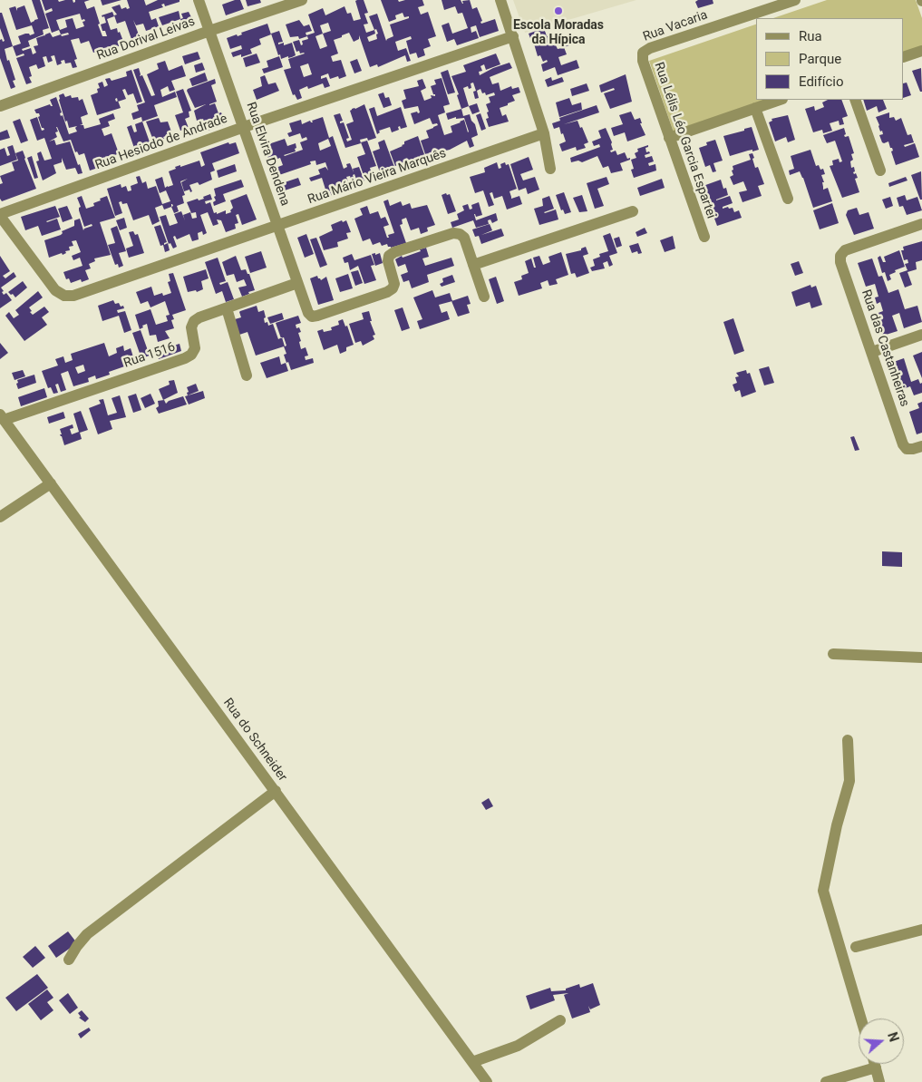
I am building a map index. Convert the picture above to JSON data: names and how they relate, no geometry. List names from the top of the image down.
{
  "streets": {
    "street": [
      "Rua Vacaria",
      "Rua Dorival Leivas",
      "Rua Lélis Léo Garcia Espartei",
      "Rua Hesiodo de Andrade",
      "Rua Elvira Dendena",
      "Rua Mário Vieira Marquês",
      "Rua das Castanheiras",
      "Rua 1516",
      "Rua do Schneider"
    ]
  },
  "crossings": [
    ["Rua Vacaria", "Rua Lélis Léo Garcia Espartei"],
    ["Rua Dorival Leivas", "Rua Elvira Dendena"],
    ["Rua Hesiodo de Andrade", "Rua Elvira Dendena"],
    ["Rua Hesiodo de Andrade", "Rua Mário Vieira Marquês"],
    ["Rua Elvira Dendena", "Rua Mário Vieira Marquês"],
    ["Rua Elvira Dendena", "Rua 1516"],
    ["Rua 1516", "Rua do Schneider"]
  ],
  "places": ["Escola Moradas da Hípica"],
  "legend": ["Rua", "Parque", "Edifício"],
  "north": "right"
}
